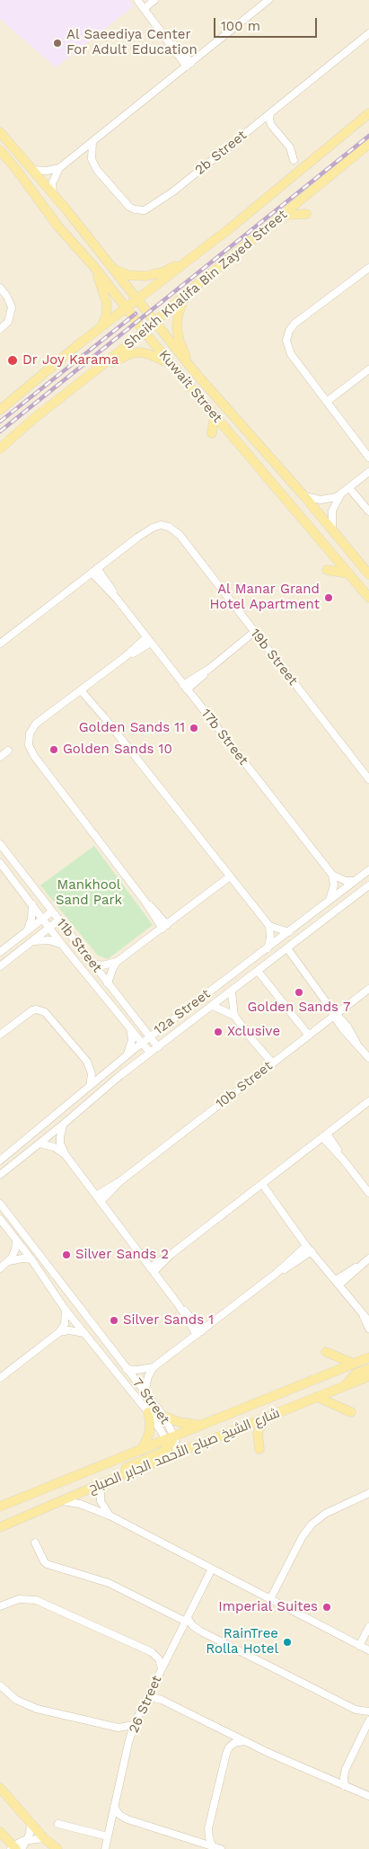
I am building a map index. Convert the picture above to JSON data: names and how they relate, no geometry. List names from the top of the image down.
{
  "streets": {
    "main road": ["Sheikh Khalifa Bin Zayed Street", "Kuwait Street", "شارع الشيخ صباح الأحمد الجابر الصباح"],
    "street": [
      "2b Street",
      "19b Street",
      "17b Street",
      "11b Street",
      "12a Street",
      "10b Street",
      "7 Street",
      "26 Street"
    ]
  },
  "crossings": [
    ["Sheikh Khalifa Bin Zayed Street", "Kuwait Street"],
    ["19b Street", "17b Street"],
    ["11b Street", "12a Street"],
    ["7 Street", "شارع الشيخ صباح الأحمد الجابر الصباح"]
  ],
  "parks": ["Mankhool Sand Park"],
  "places": [
    "Al Saeediya Center For Adult Education",
    "Dr Joy Karama",
    "Al Manar Grand Hotel Apartment",
    "Golden Sands 11",
    "Golden Sands 10",
    "Golden Sands 7",
    "Xclusive",
    "Silver Sands 2",
    "Silver Sands 1",
    "Imperial Suites",
    "RainTree Rolla Hotel"
  ],
  "scale_bar": "100 m"
}
